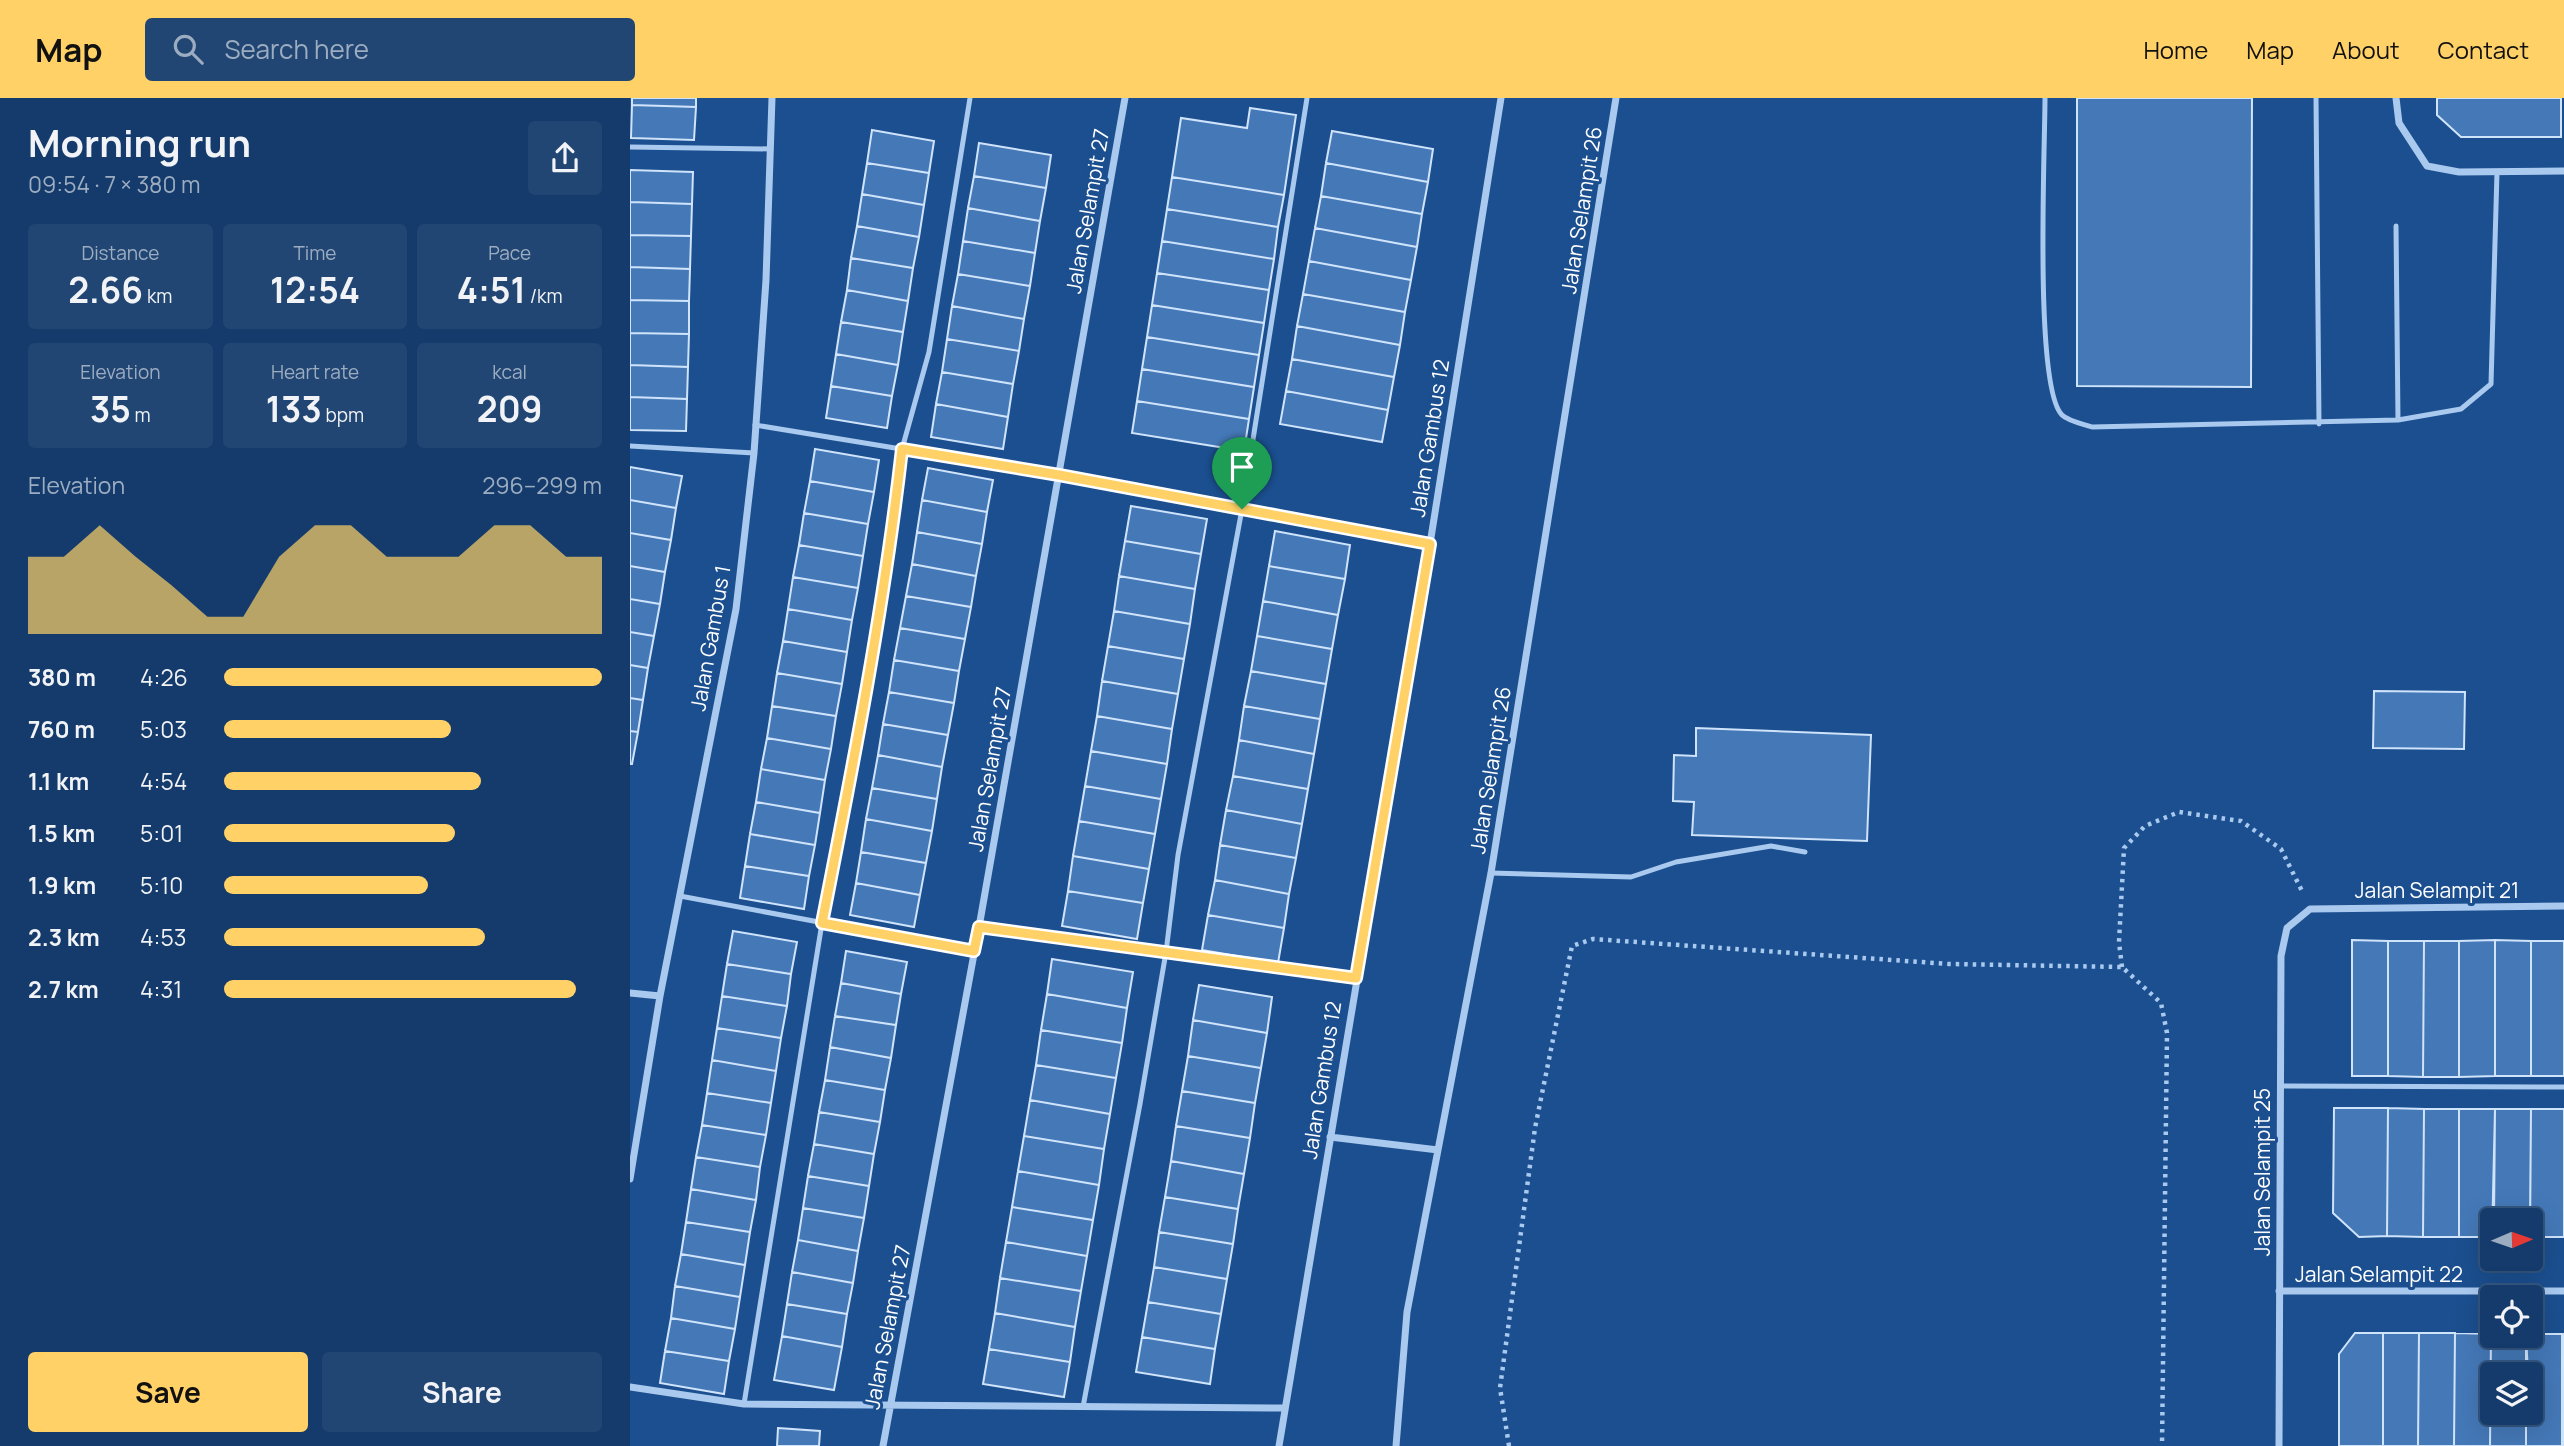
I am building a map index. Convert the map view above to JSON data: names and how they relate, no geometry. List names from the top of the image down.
{
  "streets": {
    "street": [
      "Jalan Selampit 26",
      "Jalan Selampit 27",
      "Jalan Gambus 12",
      "Jalan Gambus 1",
      "Jalan Selampit 21",
      "Jalan Selampit 25",
      "Jalan Selampit 22"
    ]
  },
  "crossings": [
    ["Jalan Selampit 21", "Jalan Selampit 25"],
    ["Jalan Selampit 25", "Jalan Selampit 22"]
  ],
  "north": "right",
  "page": {
    "header": "Map",
    "search": "Search here",
    "nav": [
      "Home",
      "Map",
      "About",
      "Contact"
    ],
    "heading": ["Morning run", "09:54 · 7 × 380 m"],
    "stats": [
      ["Distance", "2.66 km"],
      ["Time", "12:54"],
      ["Pace", "4:51 /km"],
      ["Elevation", "35 m"],
      ["Heart rate", "133 bpm"],
      ["kcal", "209"]
    ],
    "chart": ["Elevation", "296–299 m"],
    "list": [
      {
        "name": "380 m",
        "note": "4:26"
      },
      {
        "name": "760 m",
        "note": "5:03"
      },
      {
        "name": "1.1 km",
        "note": "4:54"
      },
      {
        "name": "1.5 km",
        "note": "5:01"
      },
      {
        "name": "1.9 km",
        "note": "5:10"
      },
      {
        "name": "2.3 km",
        "note": "4:53"
      },
      {
        "name": "2.7 km",
        "note": "4:31"
      }
    ],
    "buttons": ["Save", "Share"]
  }
}
